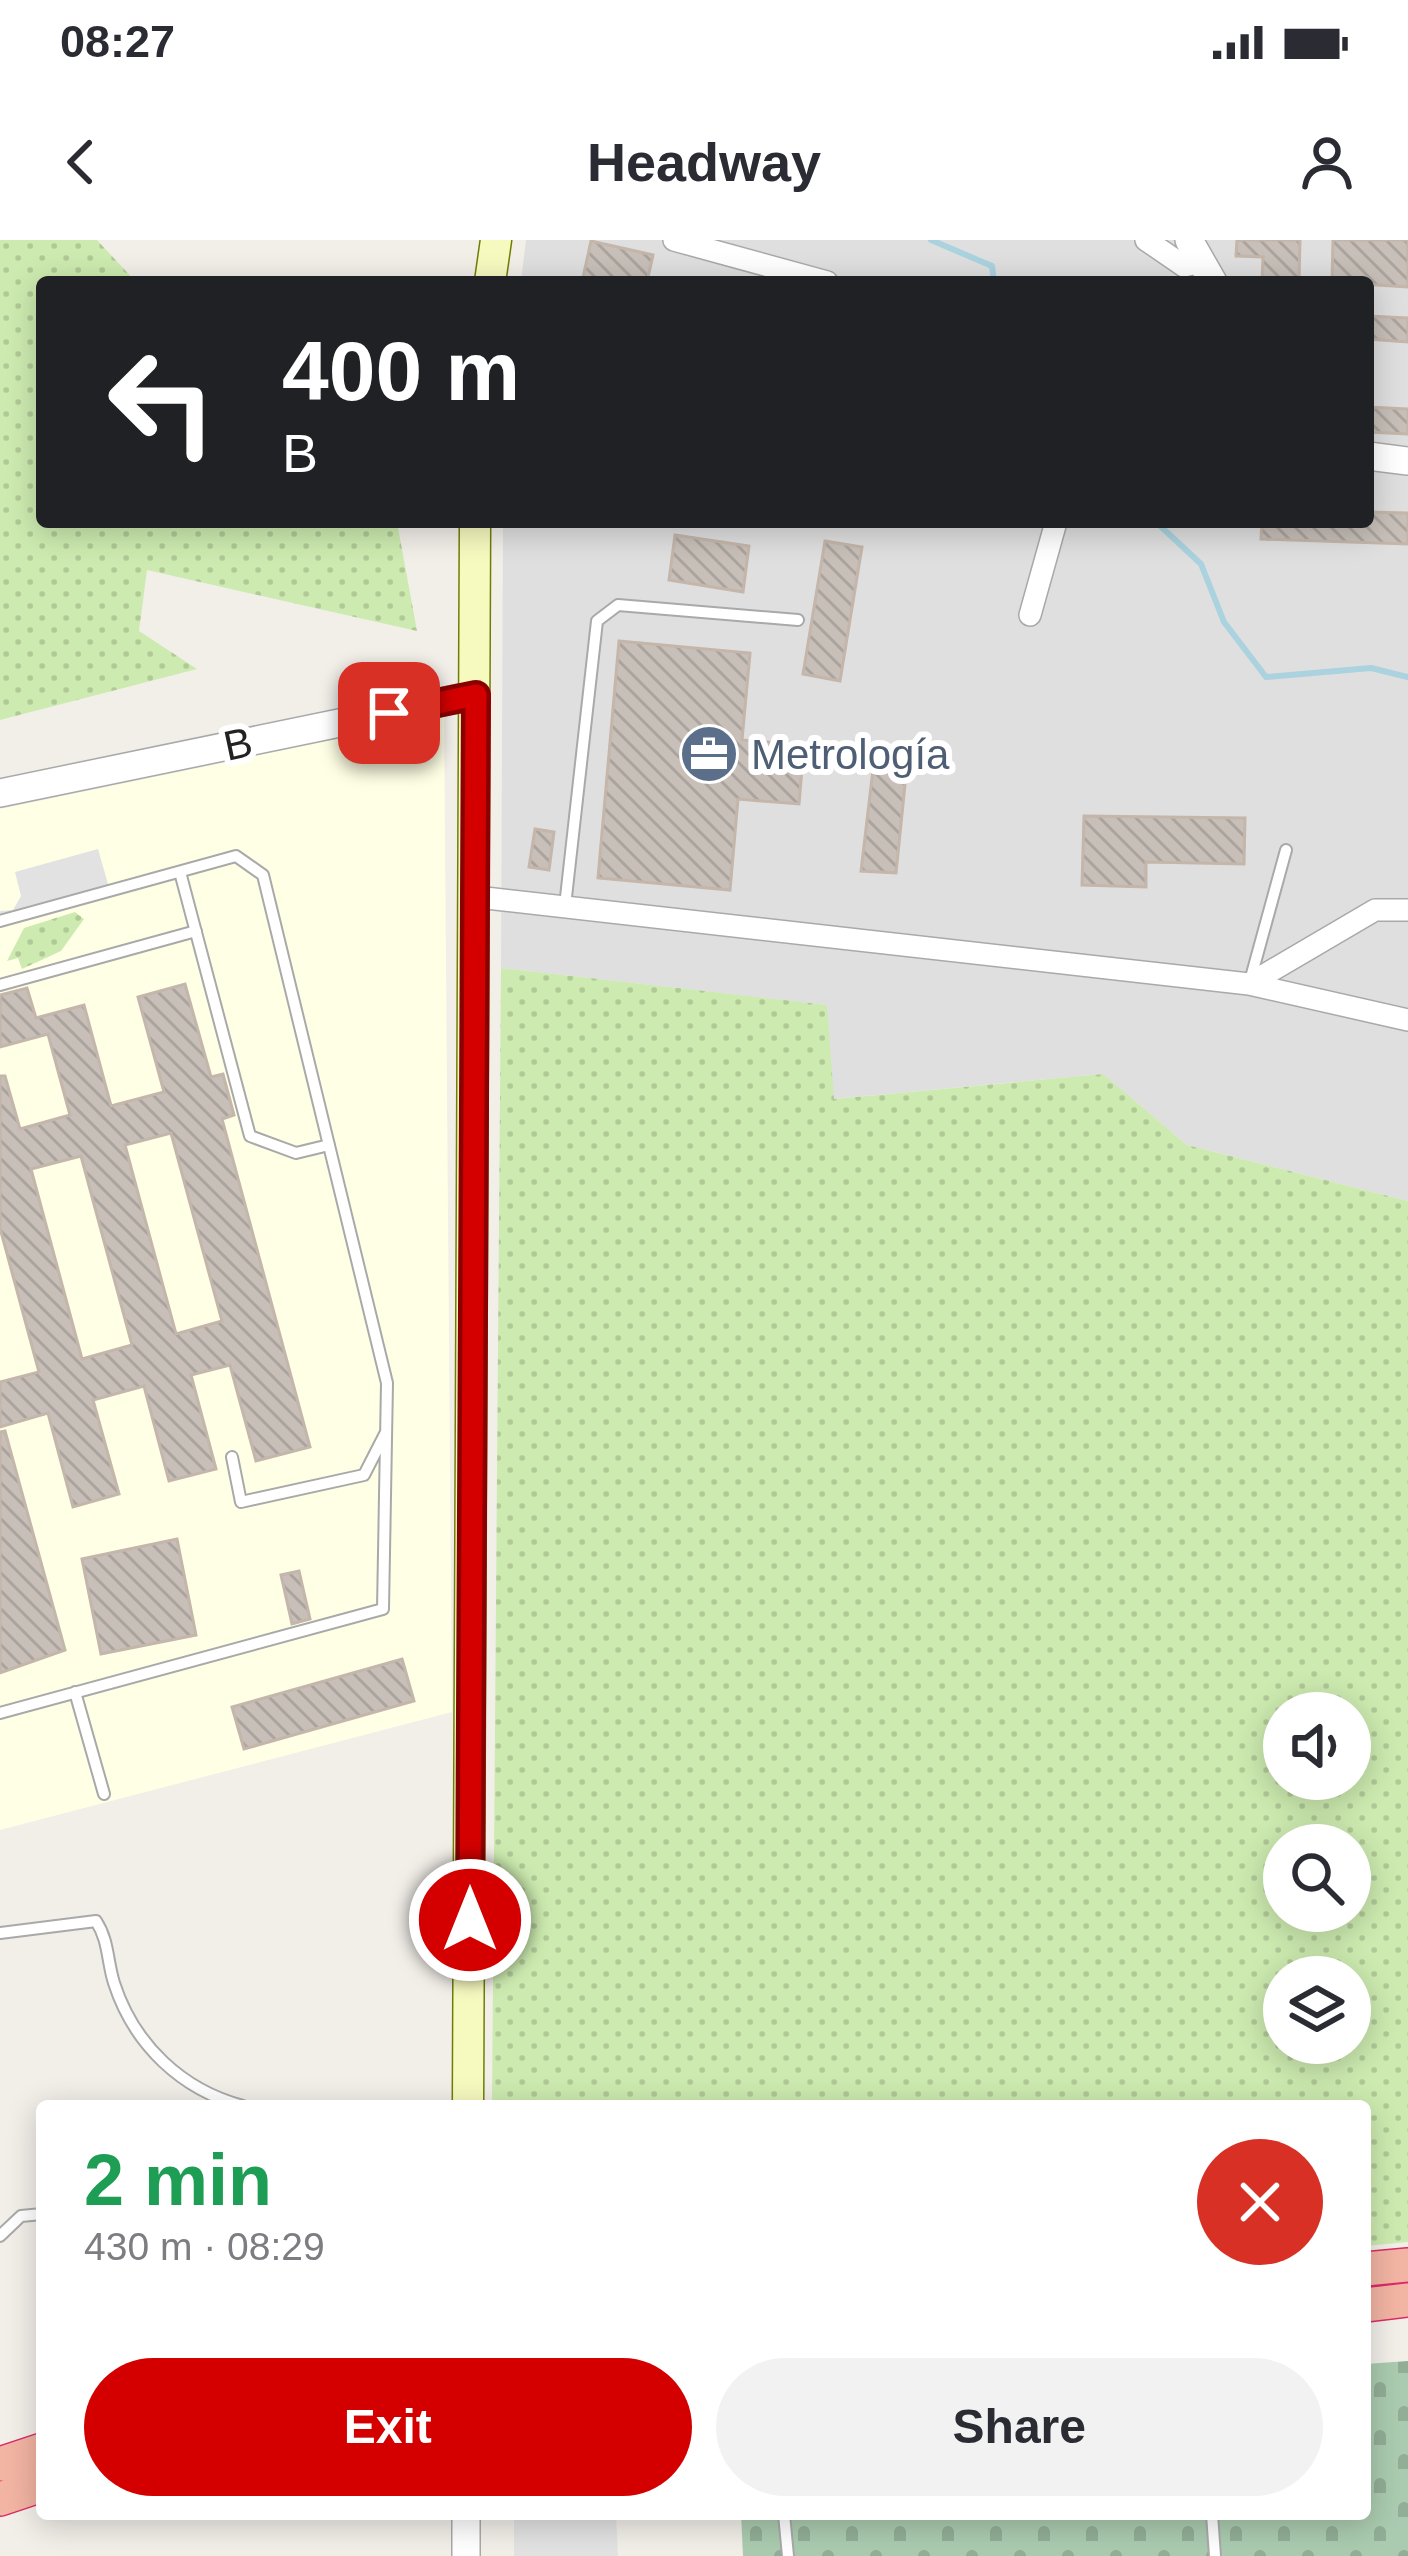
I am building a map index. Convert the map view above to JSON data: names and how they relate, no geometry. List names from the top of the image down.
{
  "streets": {
    "street": ["B"]
  },
  "places": {
    "office": ["Metrología"]
  },
  "page": {
    "status": "08:27",
    "header": "Headway",
    "turn": ["400 m", "B"],
    "heading": ["2 min", "430 m · 08:29"],
    "buttons": ["Exit", "Share"]
  }
}
